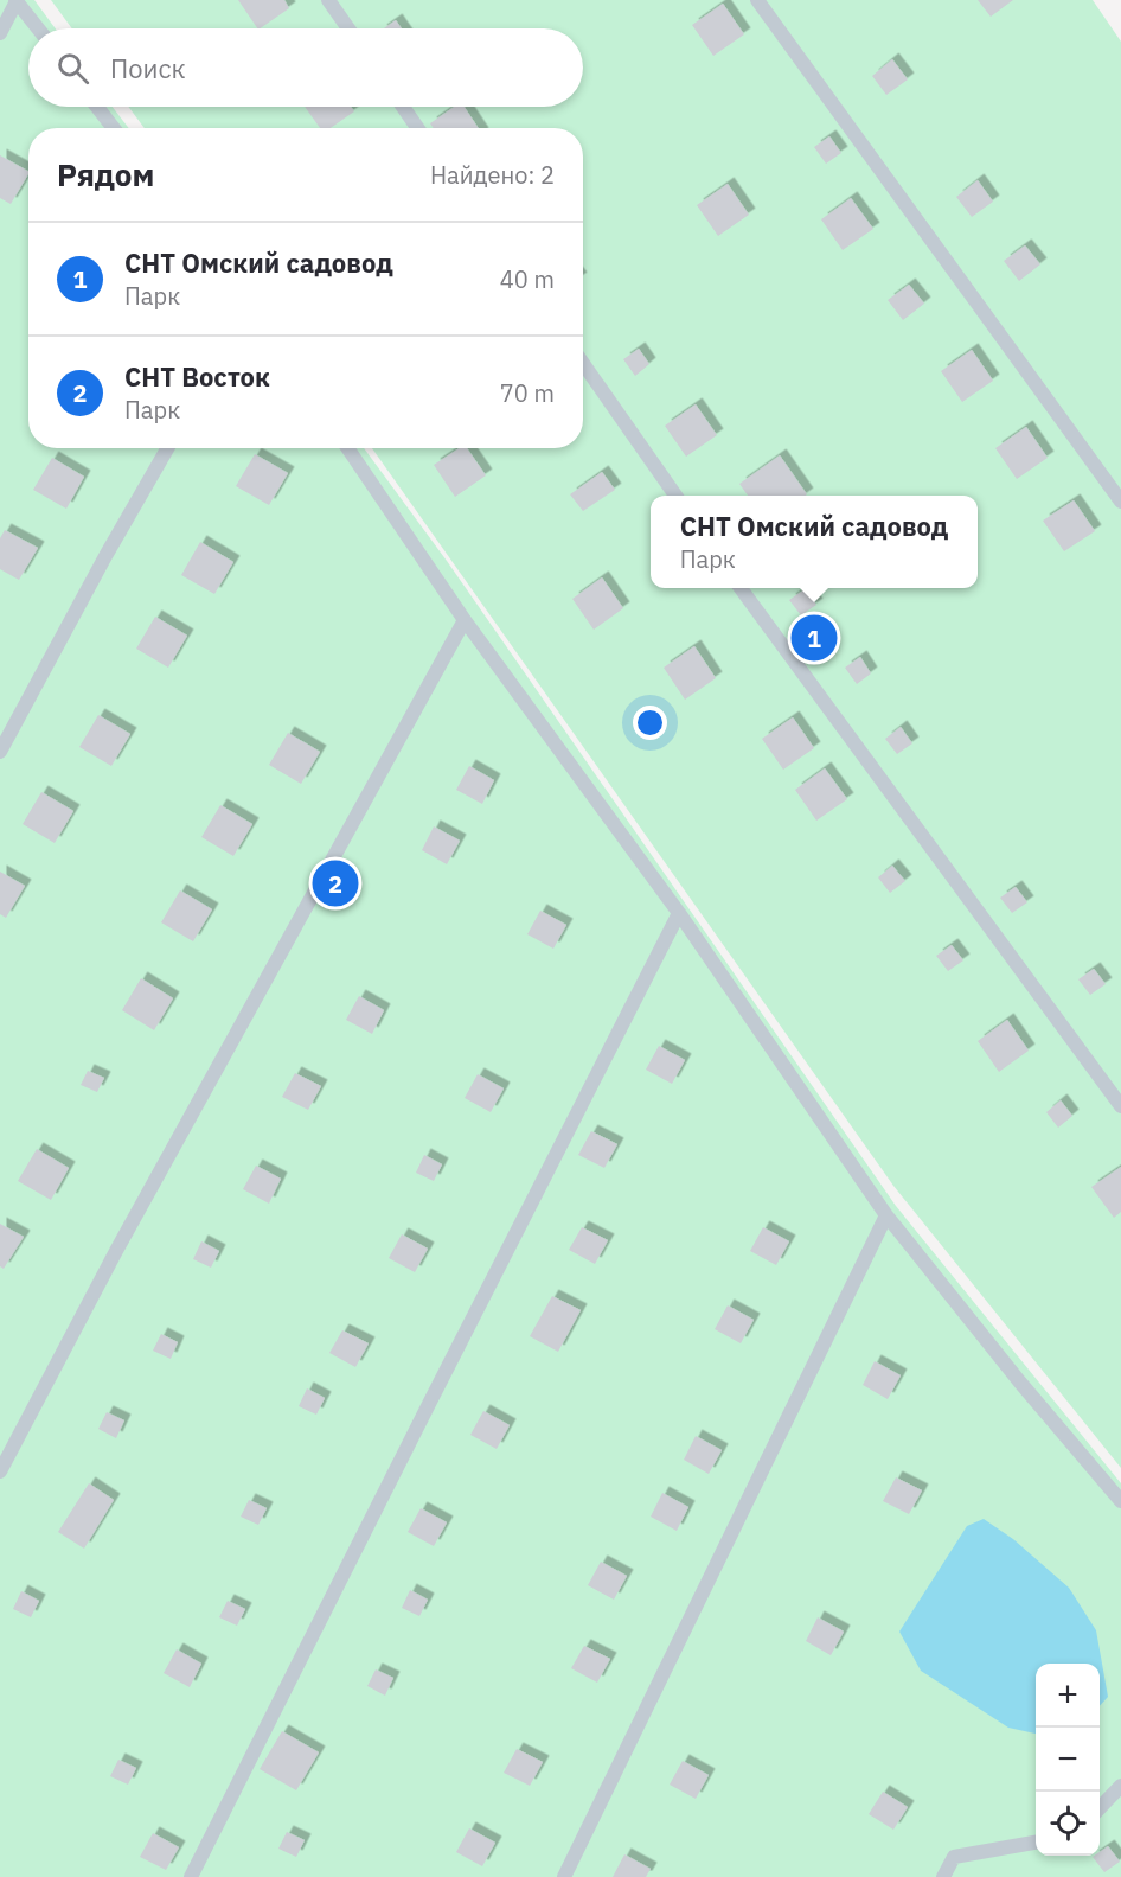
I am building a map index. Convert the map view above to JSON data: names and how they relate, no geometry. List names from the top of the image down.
{
  "page": {
    "search": "Поиск",
    "heading": ["Рядом", "Найдено: 2"],
    "list": [
      {
        "mark": "1",
        "name": "СНТ Омский садовод",
        "note": "Парк",
        "value": "40 m"
      },
      {
        "mark": "2",
        "name": "СНТ Восток",
        "note": "Парк",
        "value": "70 m"
      }
    ],
    "popup": ["СНТ Омский садовод", "Парк"],
    "pins": ["1", "2"],
    "map_buttons": ["+", "−"]
  }
}
